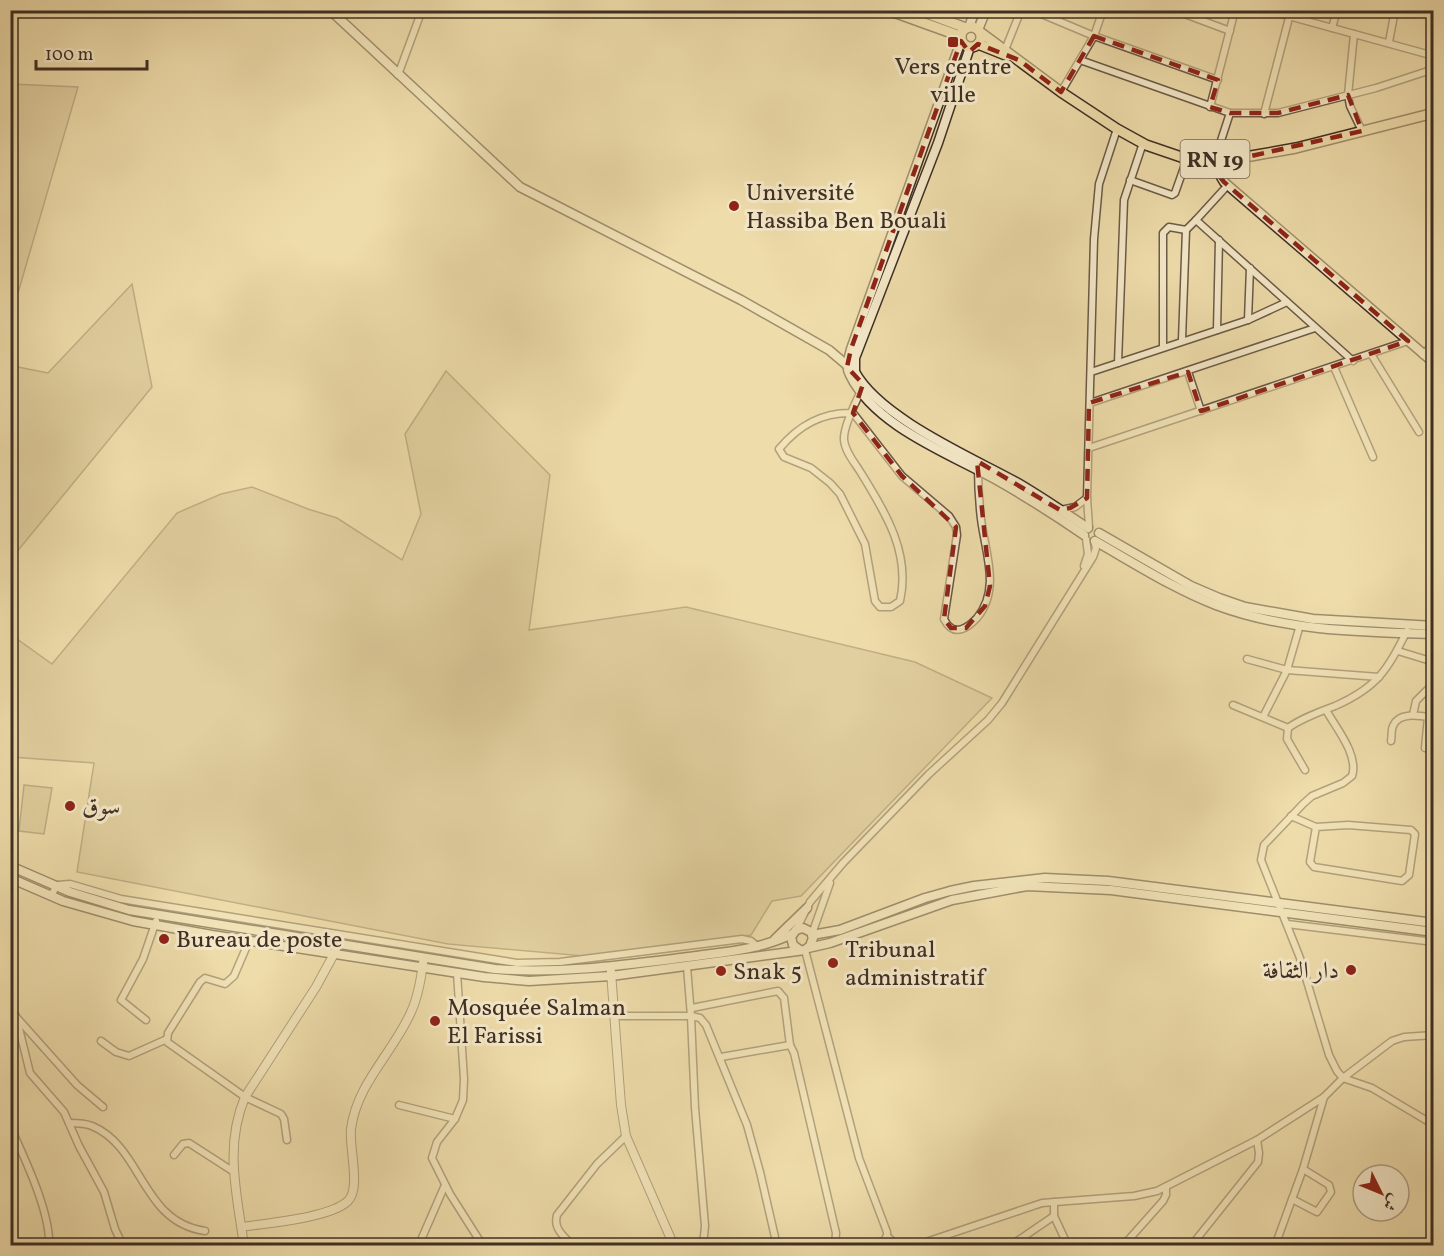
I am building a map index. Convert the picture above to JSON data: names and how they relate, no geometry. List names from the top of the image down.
{
  "streets": {
    "main road": ["RN 19"]
  },
  "places": {
    "transit": ["Vers centre ville"],
    "other": [
      "Université Hassiba Ben Bouali",
      "سوق",
      "Bureau de poste",
      "Tribunal administratif",
      "دار الثقافة",
      "Snak 5",
      "Mosquée Salman El Farissi"
    ]
  },
  "scale_bar": "100 m",
  "north": "bottom right"
}
